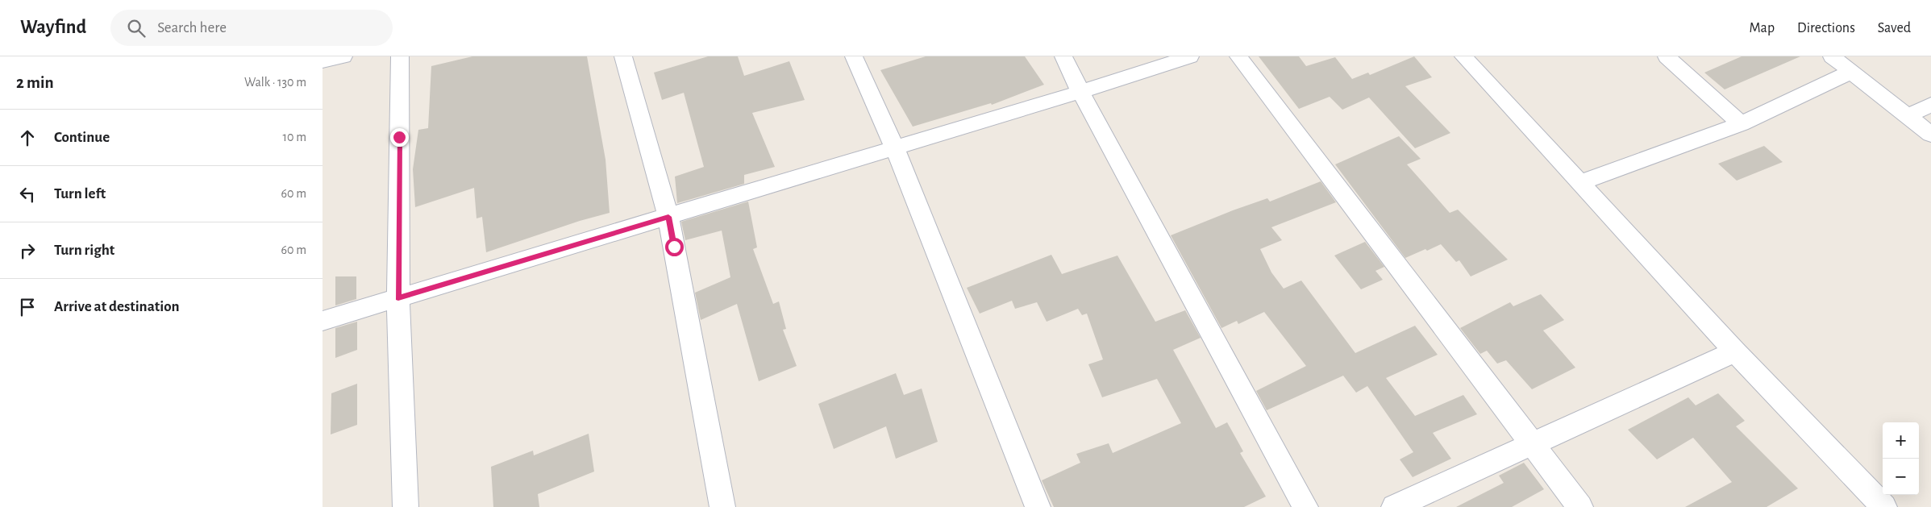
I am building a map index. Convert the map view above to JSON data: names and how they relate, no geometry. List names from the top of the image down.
{
  "page": {
    "header": "Wayfind",
    "search": "Search here",
    "nav": ["Map", "Directions", "Saved"],
    "heading": ["2 min", "Walk · 130 m"],
    "list": [
      ["Continue", "10 m"],
      ["Turn left", "60 m"],
      ["Turn right", "60 m"],
      "Arrive at destination"
    ],
    "map_buttons": ["+", "−"]
  }
}
